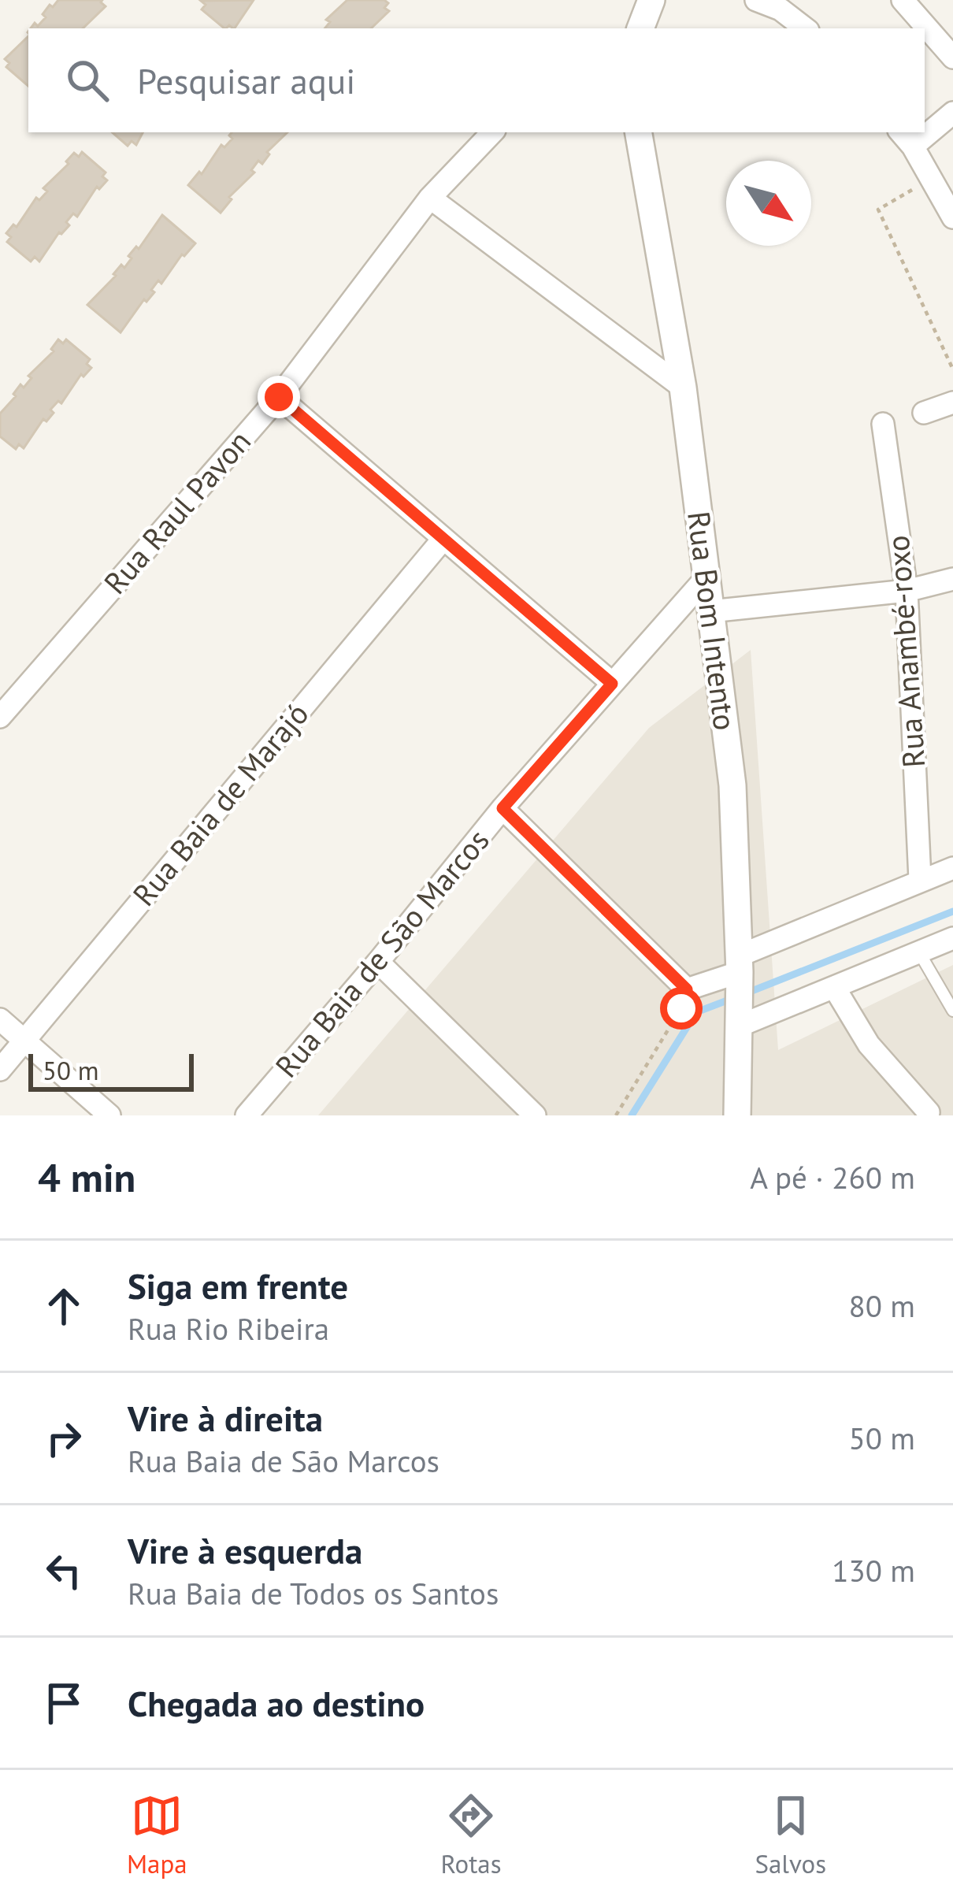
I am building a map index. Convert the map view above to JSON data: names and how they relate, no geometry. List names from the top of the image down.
{
  "streets": {
    "street": [
      "Rua Raul Pavon",
      "Rua Bom Intento",
      "Rua Anambé-roxo",
      "Rua Baia de Marajó",
      "Rua Baia de São Marcos"
    ]
  },
  "crossings": [
    ["Rua Bom Intento", "Rua Baia de São Marcos"]
  ],
  "scale_bar": "50 m",
  "north": "bottom right",
  "page": {
    "search": "Pesquisar aqui",
    "scale": "50 m",
    "heading": ["4 min", "A pé · 260 m"],
    "list": [
      ["Siga em frente", "Rua Rio Ribeira", "80 m"],
      ["Vire à direita", "Rua Baia de São Marcos", "50 m"],
      ["Vire à esquerda", "Rua Baia de Todos os Santos", "130 m"],
      "Chegada ao destino"
    ],
    "nav": ["Mapa", "Rotas", "Salvos"]
  }
}
